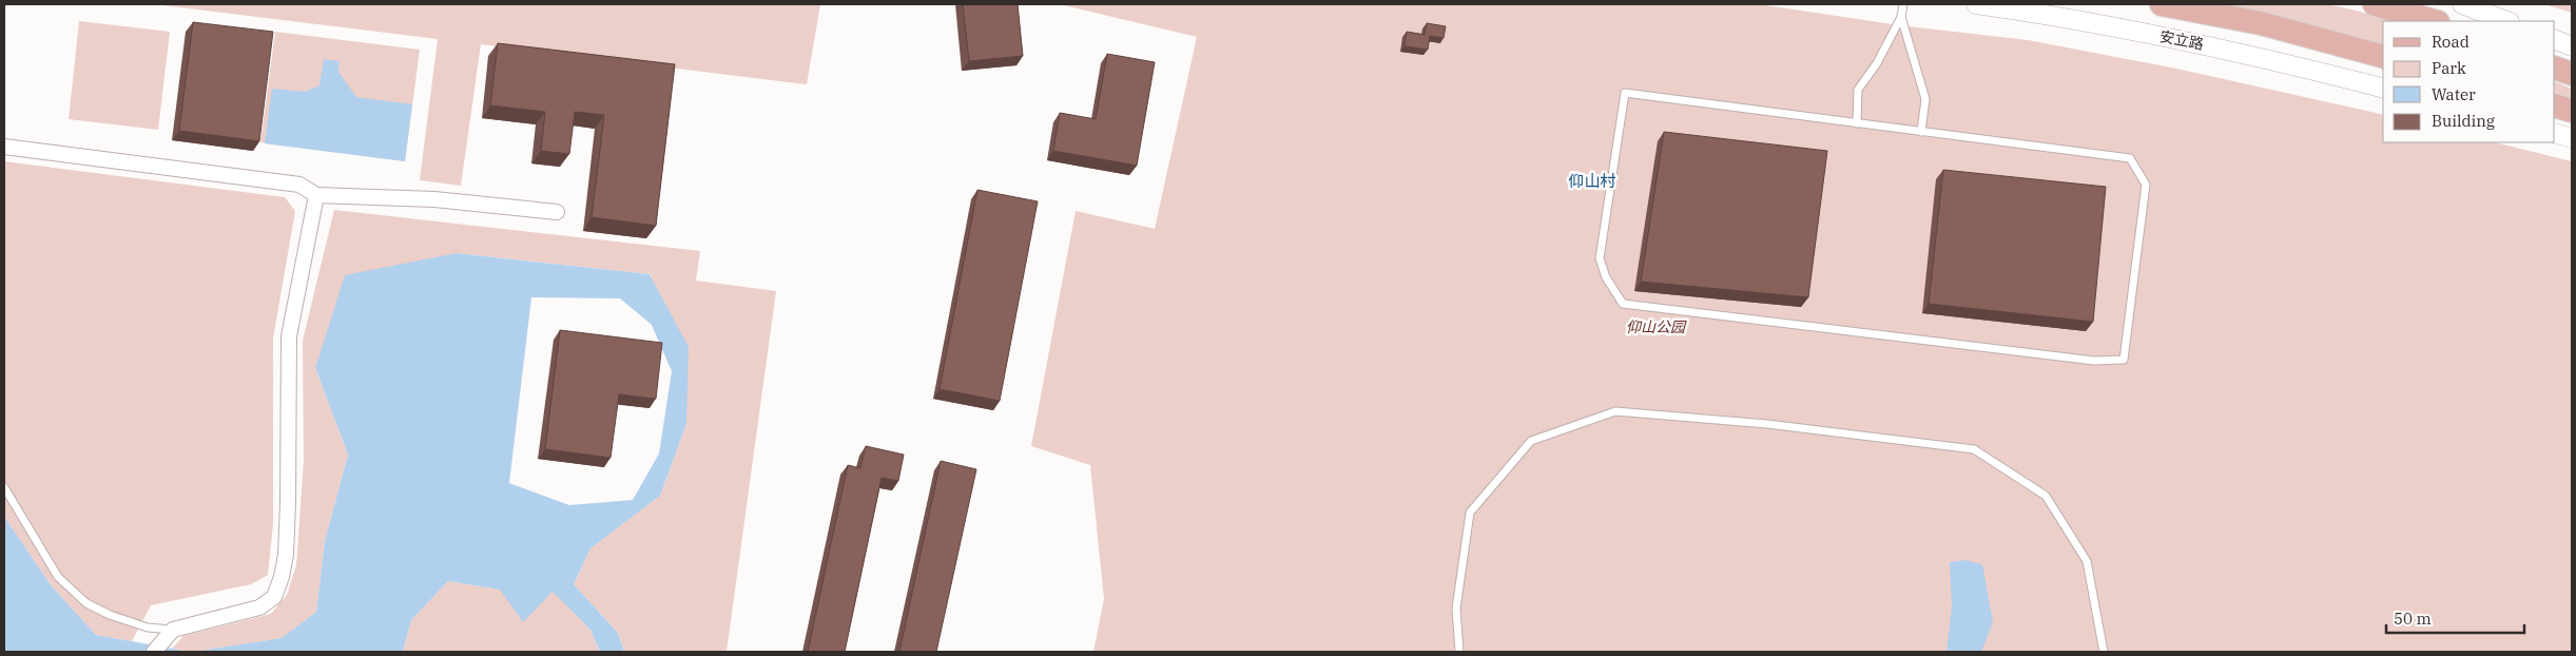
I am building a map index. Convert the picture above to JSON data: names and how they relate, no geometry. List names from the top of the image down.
{
  "streets": {
    "street": ["安立路"]
  },
  "districts": ["仰山村"],
  "parks": ["仰山公园"],
  "legend": [
    "Road",
    "Park",
    "Water",
    "Building"
  ],
  "scale_bar": "50 m"
}
